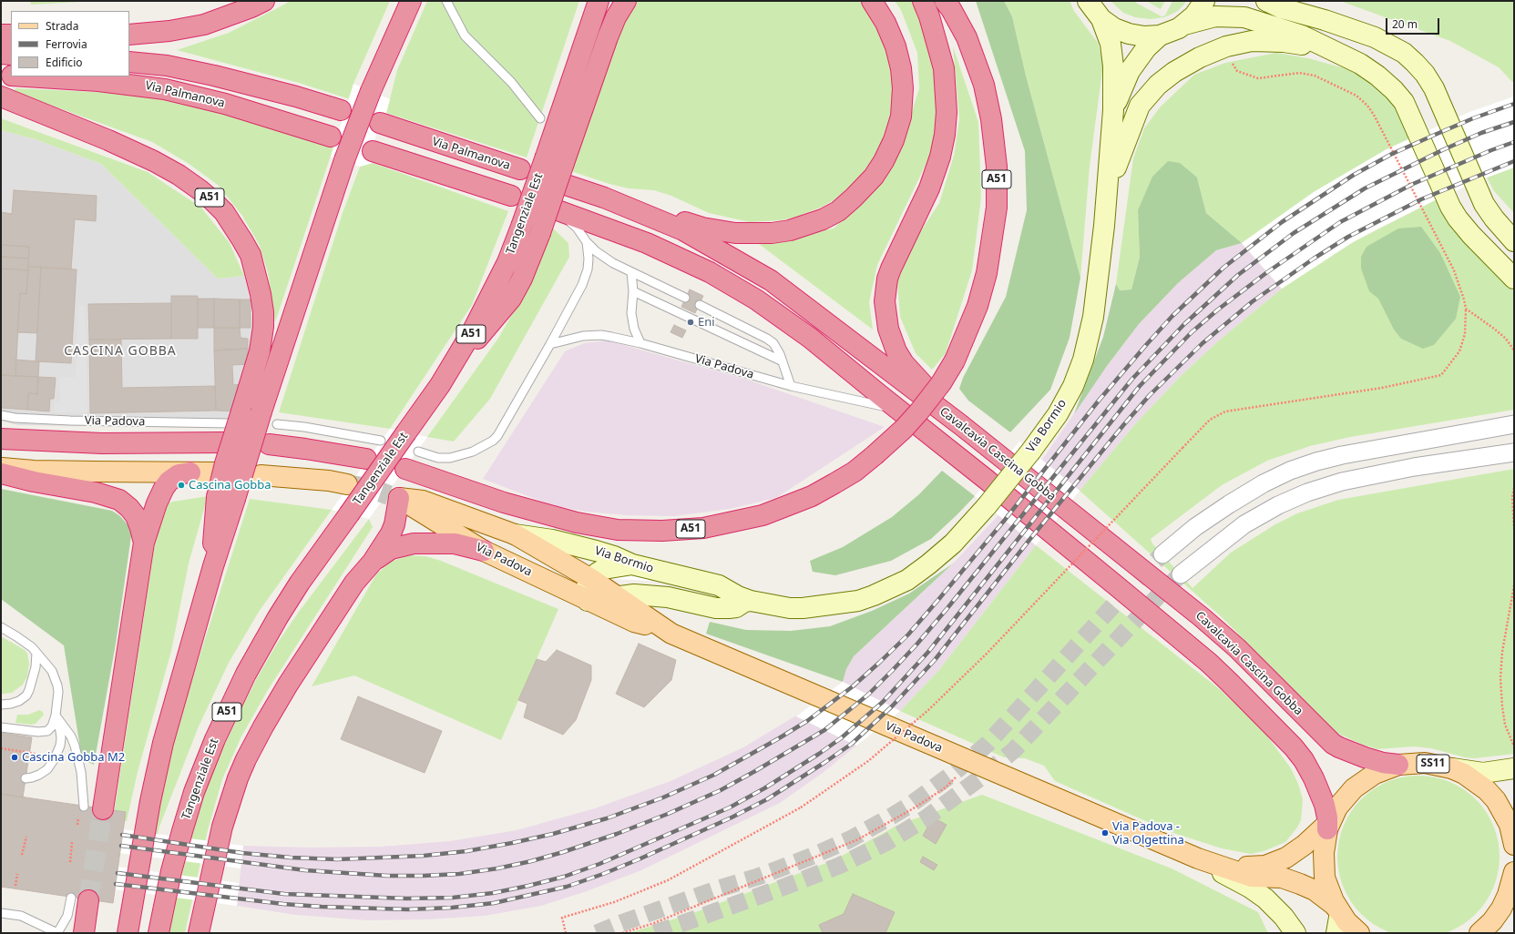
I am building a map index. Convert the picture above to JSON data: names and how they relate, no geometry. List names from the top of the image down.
{
  "streets": {
    "highway": [
      "Via Palmanova",
      "A51",
      "Tangenziale Est",
      "Cavalcavia Cascina Gobba"
    ],
    "main road": ["Via Padova", "Via Bormio", "SS11"]
  },
  "crossings": [
    ["A51", "Via Padova"],
    ["Via Padova", "Via Bormio"],
    ["Via Padova", "SS11"],
    ["Cavalcavia Cascina Gobba", "SS11"]
  ],
  "districts": ["CASCINA GOBBA"],
  "places": [
    "Eni",
    "Cascina Gobba",
    "Cascina Gobba M2",
    "Via Padova - Via Olgettina"
  ],
  "legend": ["Strada", "Ferrovia", "Edificio"],
  "scale_bar": "20 m"
}
